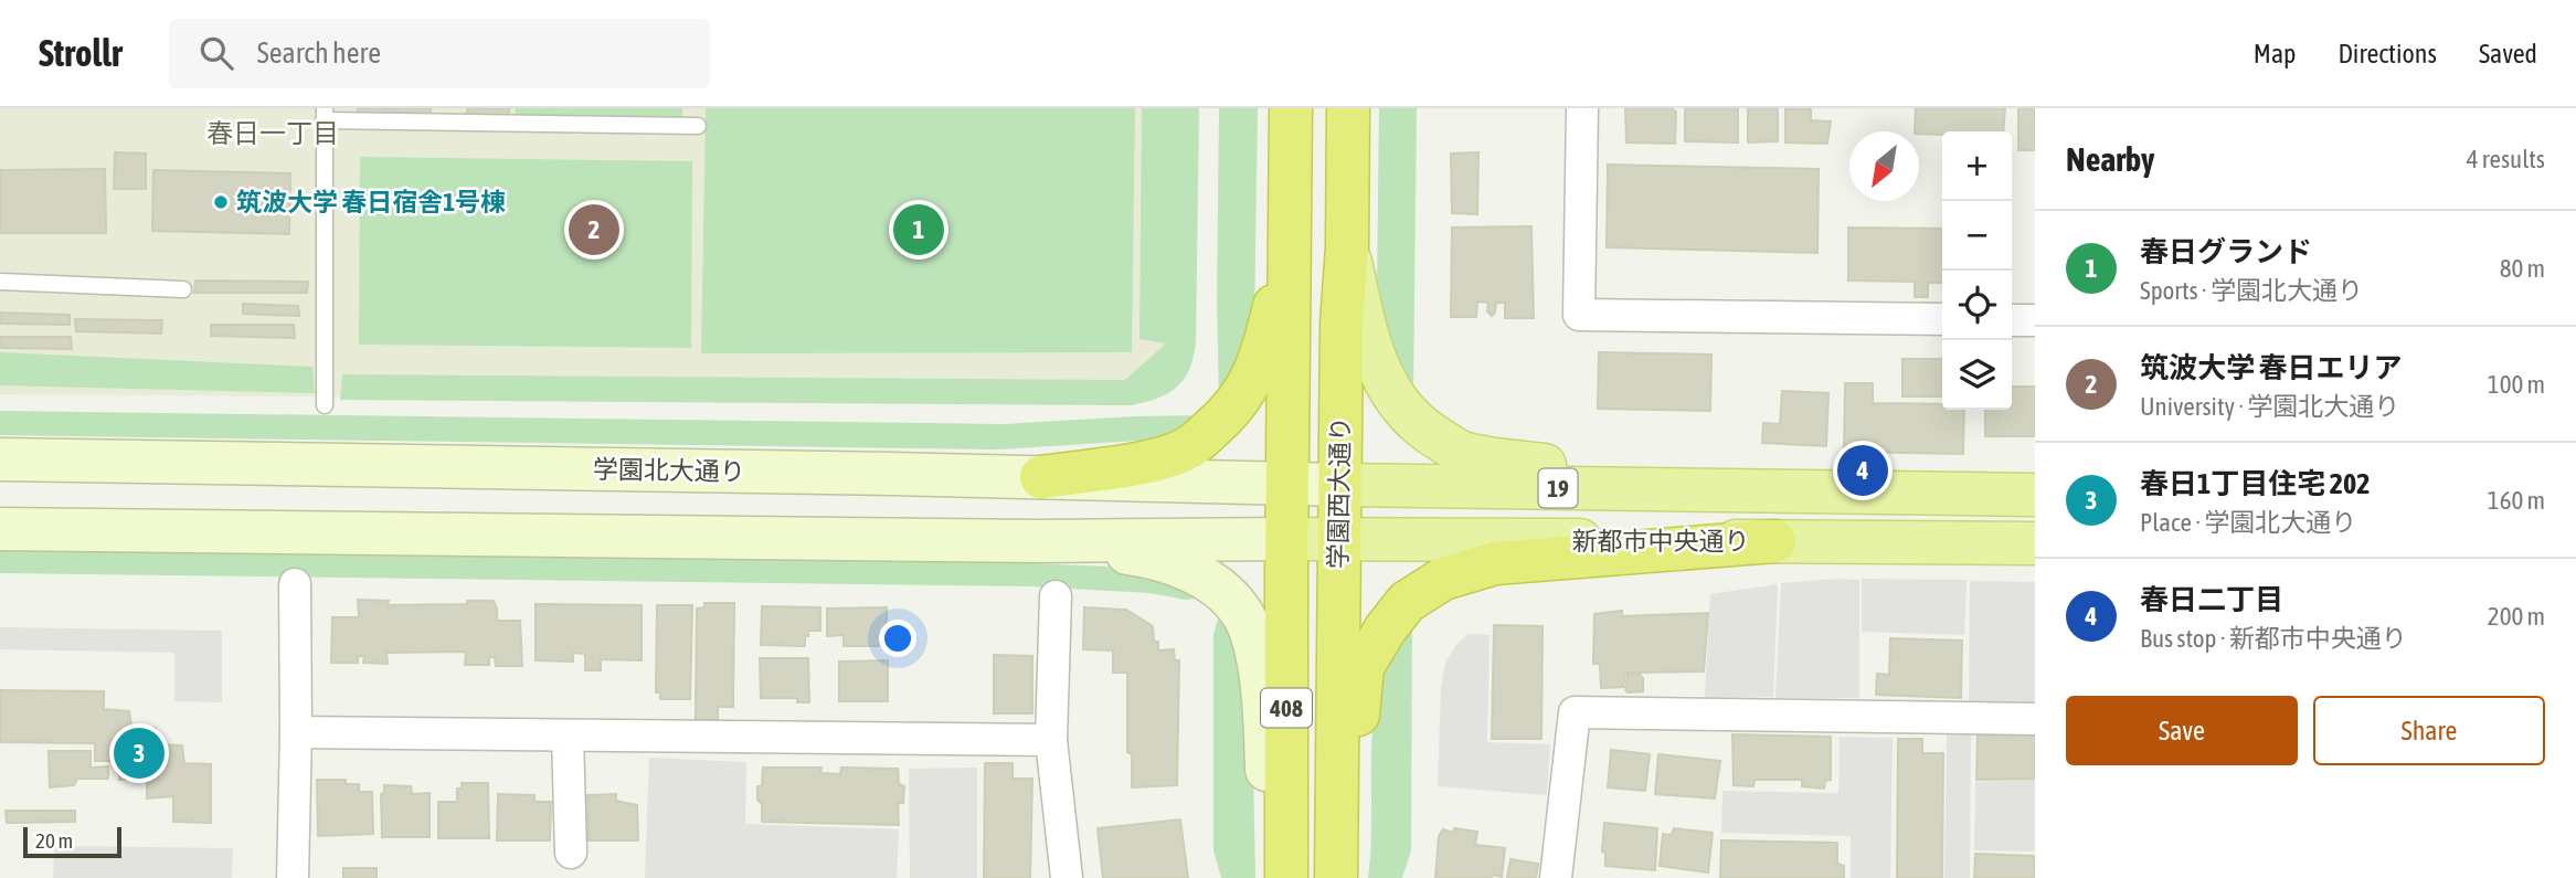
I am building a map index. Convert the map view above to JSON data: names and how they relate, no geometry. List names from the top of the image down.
{
  "streets": {
    "highway": ["学園西大通り", "408"],
    "main road": ["学園北大通り", "19", "新都市中央通り"]
  },
  "crossings": [
    ["学園北大通り", "学園西大通り"],
    ["学園北大通り", "新都市中央通り"],
    ["学園西大通り", "新都市中央通り"]
  ],
  "districts": ["春日一丁目"],
  "places": ["筑波大学 春日宿舎1号棟"],
  "scale_bar": "20 m",
  "north": "bottom left",
  "page": {
    "header": "Strollr",
    "search": "Search here",
    "nav": ["Map", "Directions", "Saved"],
    "heading": ["Nearby", "4 results"],
    "map_buttons": ["+", "−"],
    "pins": [
      "1",
      "2",
      "4",
      "3"
    ],
    "list": [
      {
        "mark": "1",
        "name": "春日グランド",
        "note": "Sports · 学園北大通り",
        "value": "80 m"
      },
      {
        "mark": "2",
        "name": "筑波大学 春日エリア",
        "note": "University · 学園北大通り",
        "value": "100 m"
      },
      {
        "mark": "3",
        "name": "春日1丁目住宅 202",
        "note": "Place · 学園北大通り",
        "value": "160 m"
      },
      {
        "mark": "4",
        "name": "春日二丁目",
        "note": "Bus stop · 新都市中央通り",
        "value": "200 m"
      }
    ],
    "buttons": ["Save", "Share"],
    "scale": "20 m"
  }
}
